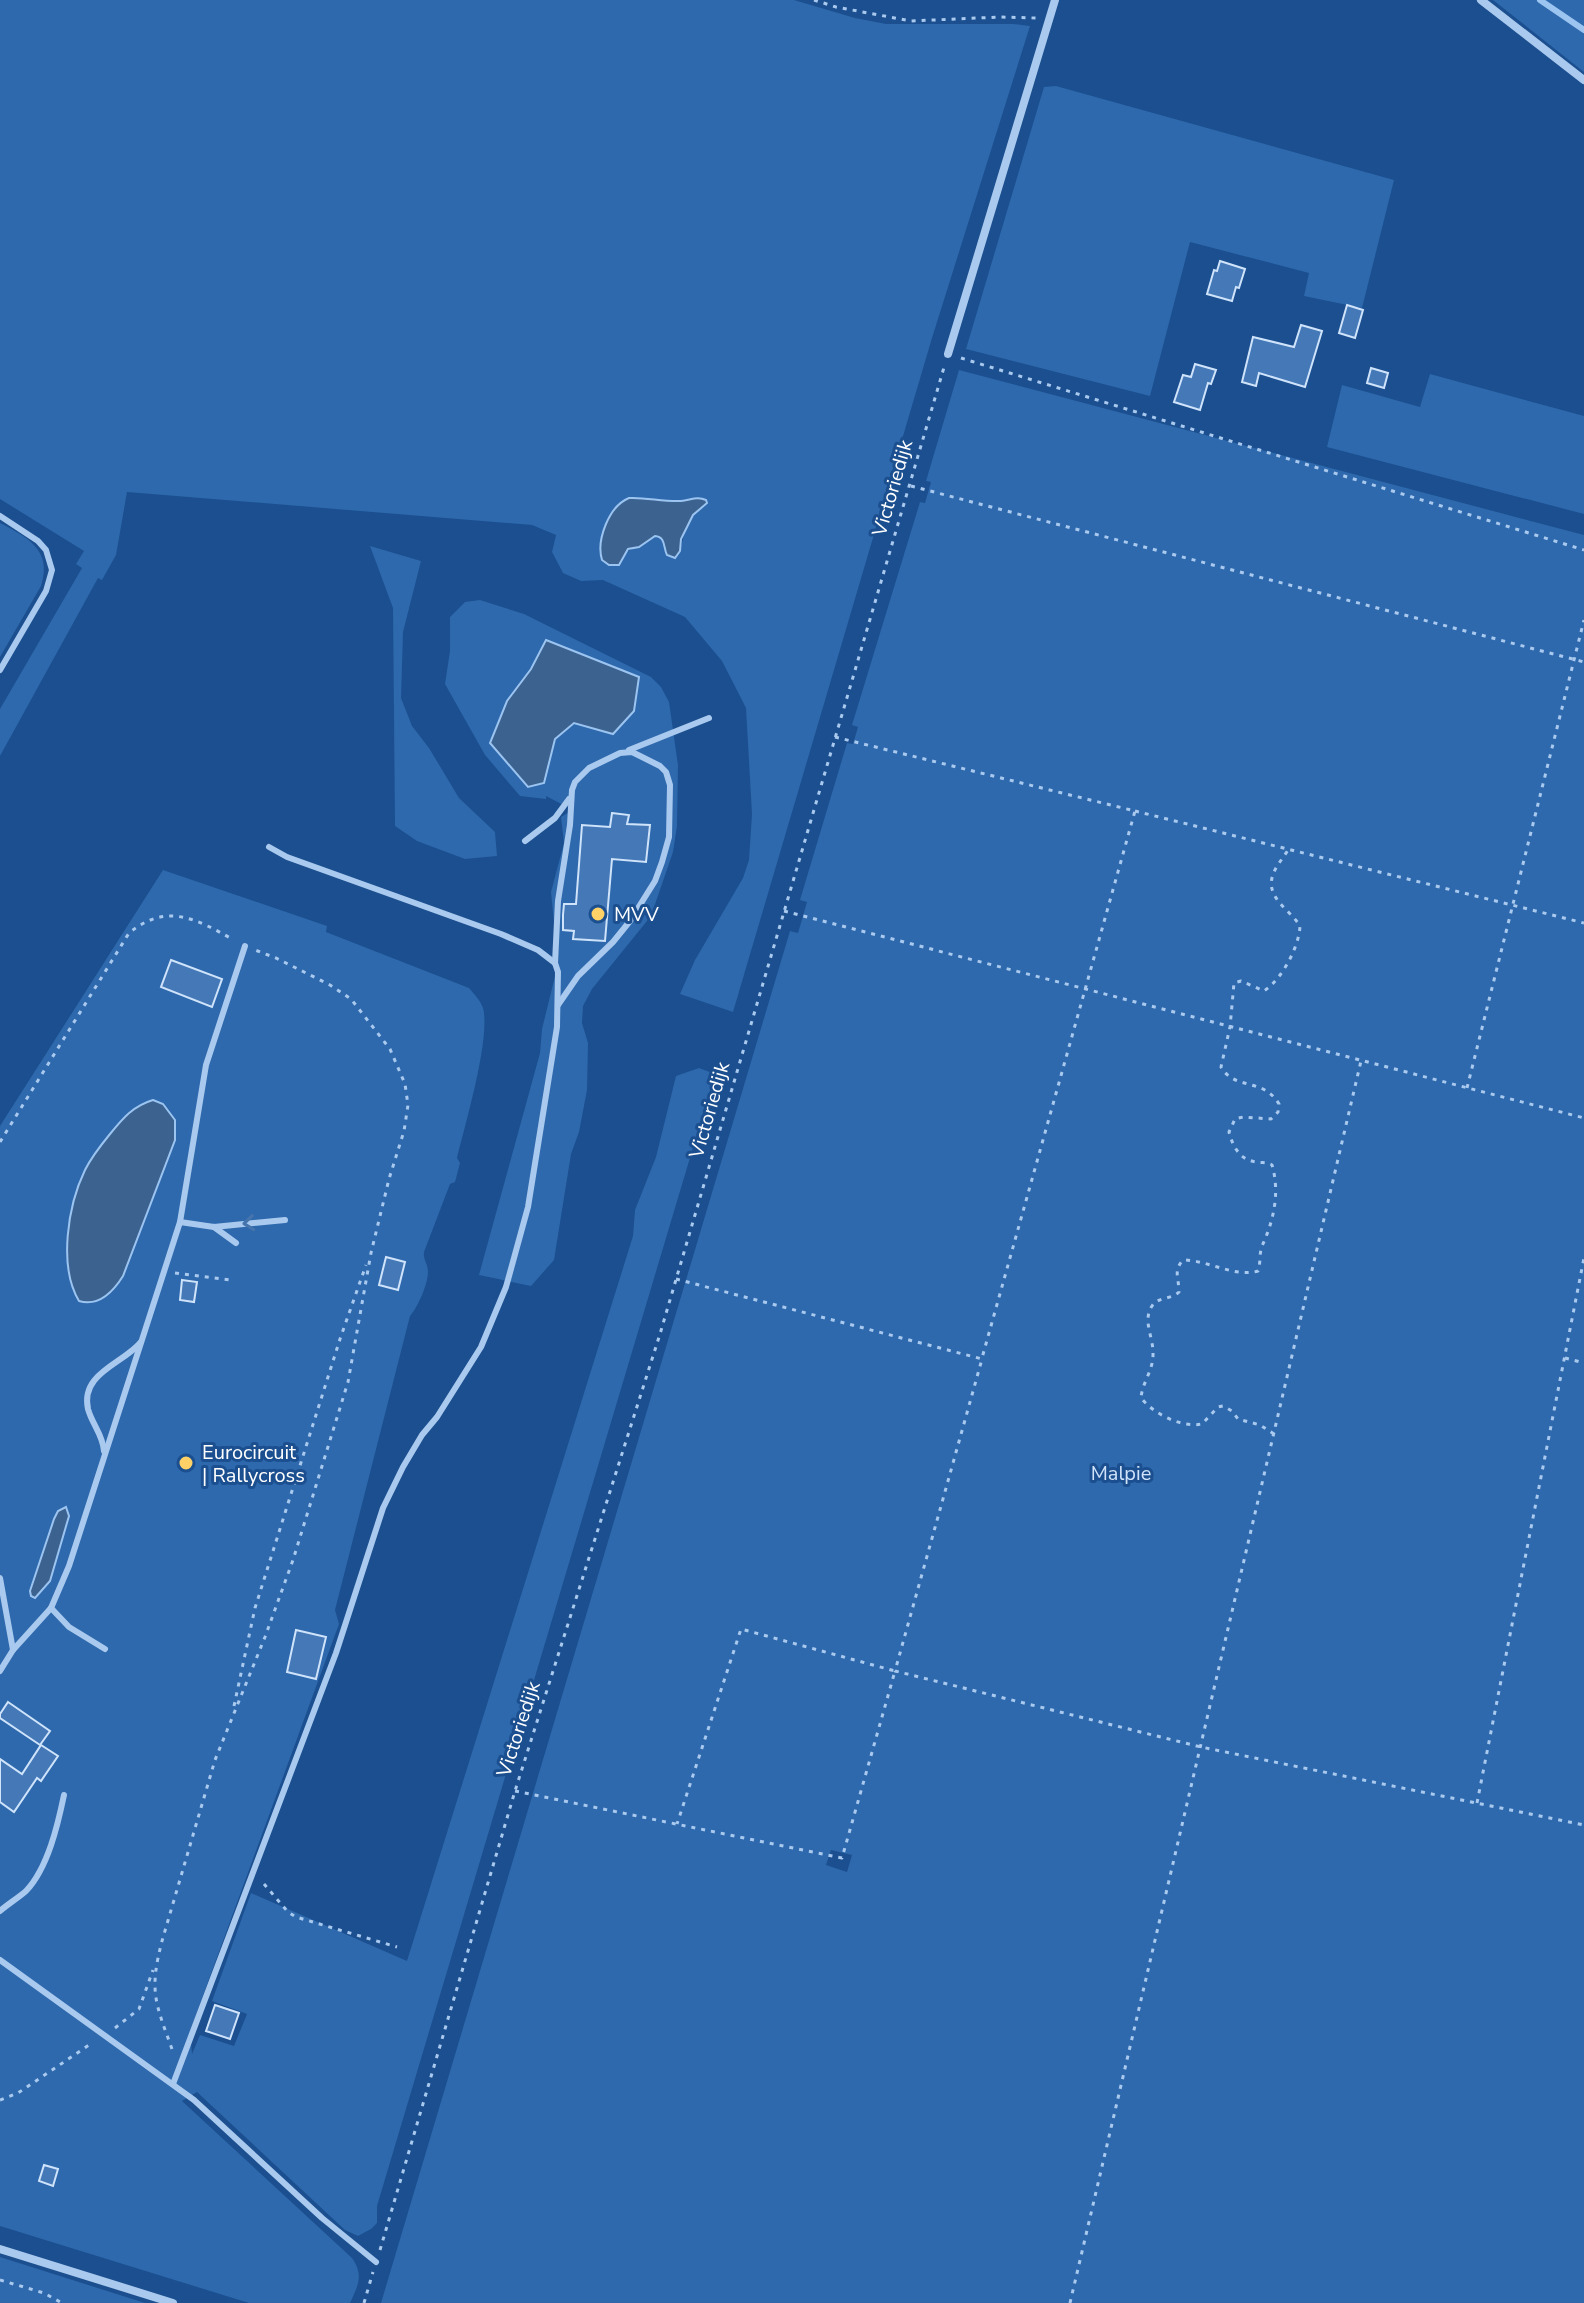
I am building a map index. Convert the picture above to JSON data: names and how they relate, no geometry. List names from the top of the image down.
{
  "streets": {
    "path": ["Victoriedijk"]
  },
  "parks": ["Malpie"],
  "places": ["MVV", "Eurocircuit | Rallycross"]
}
